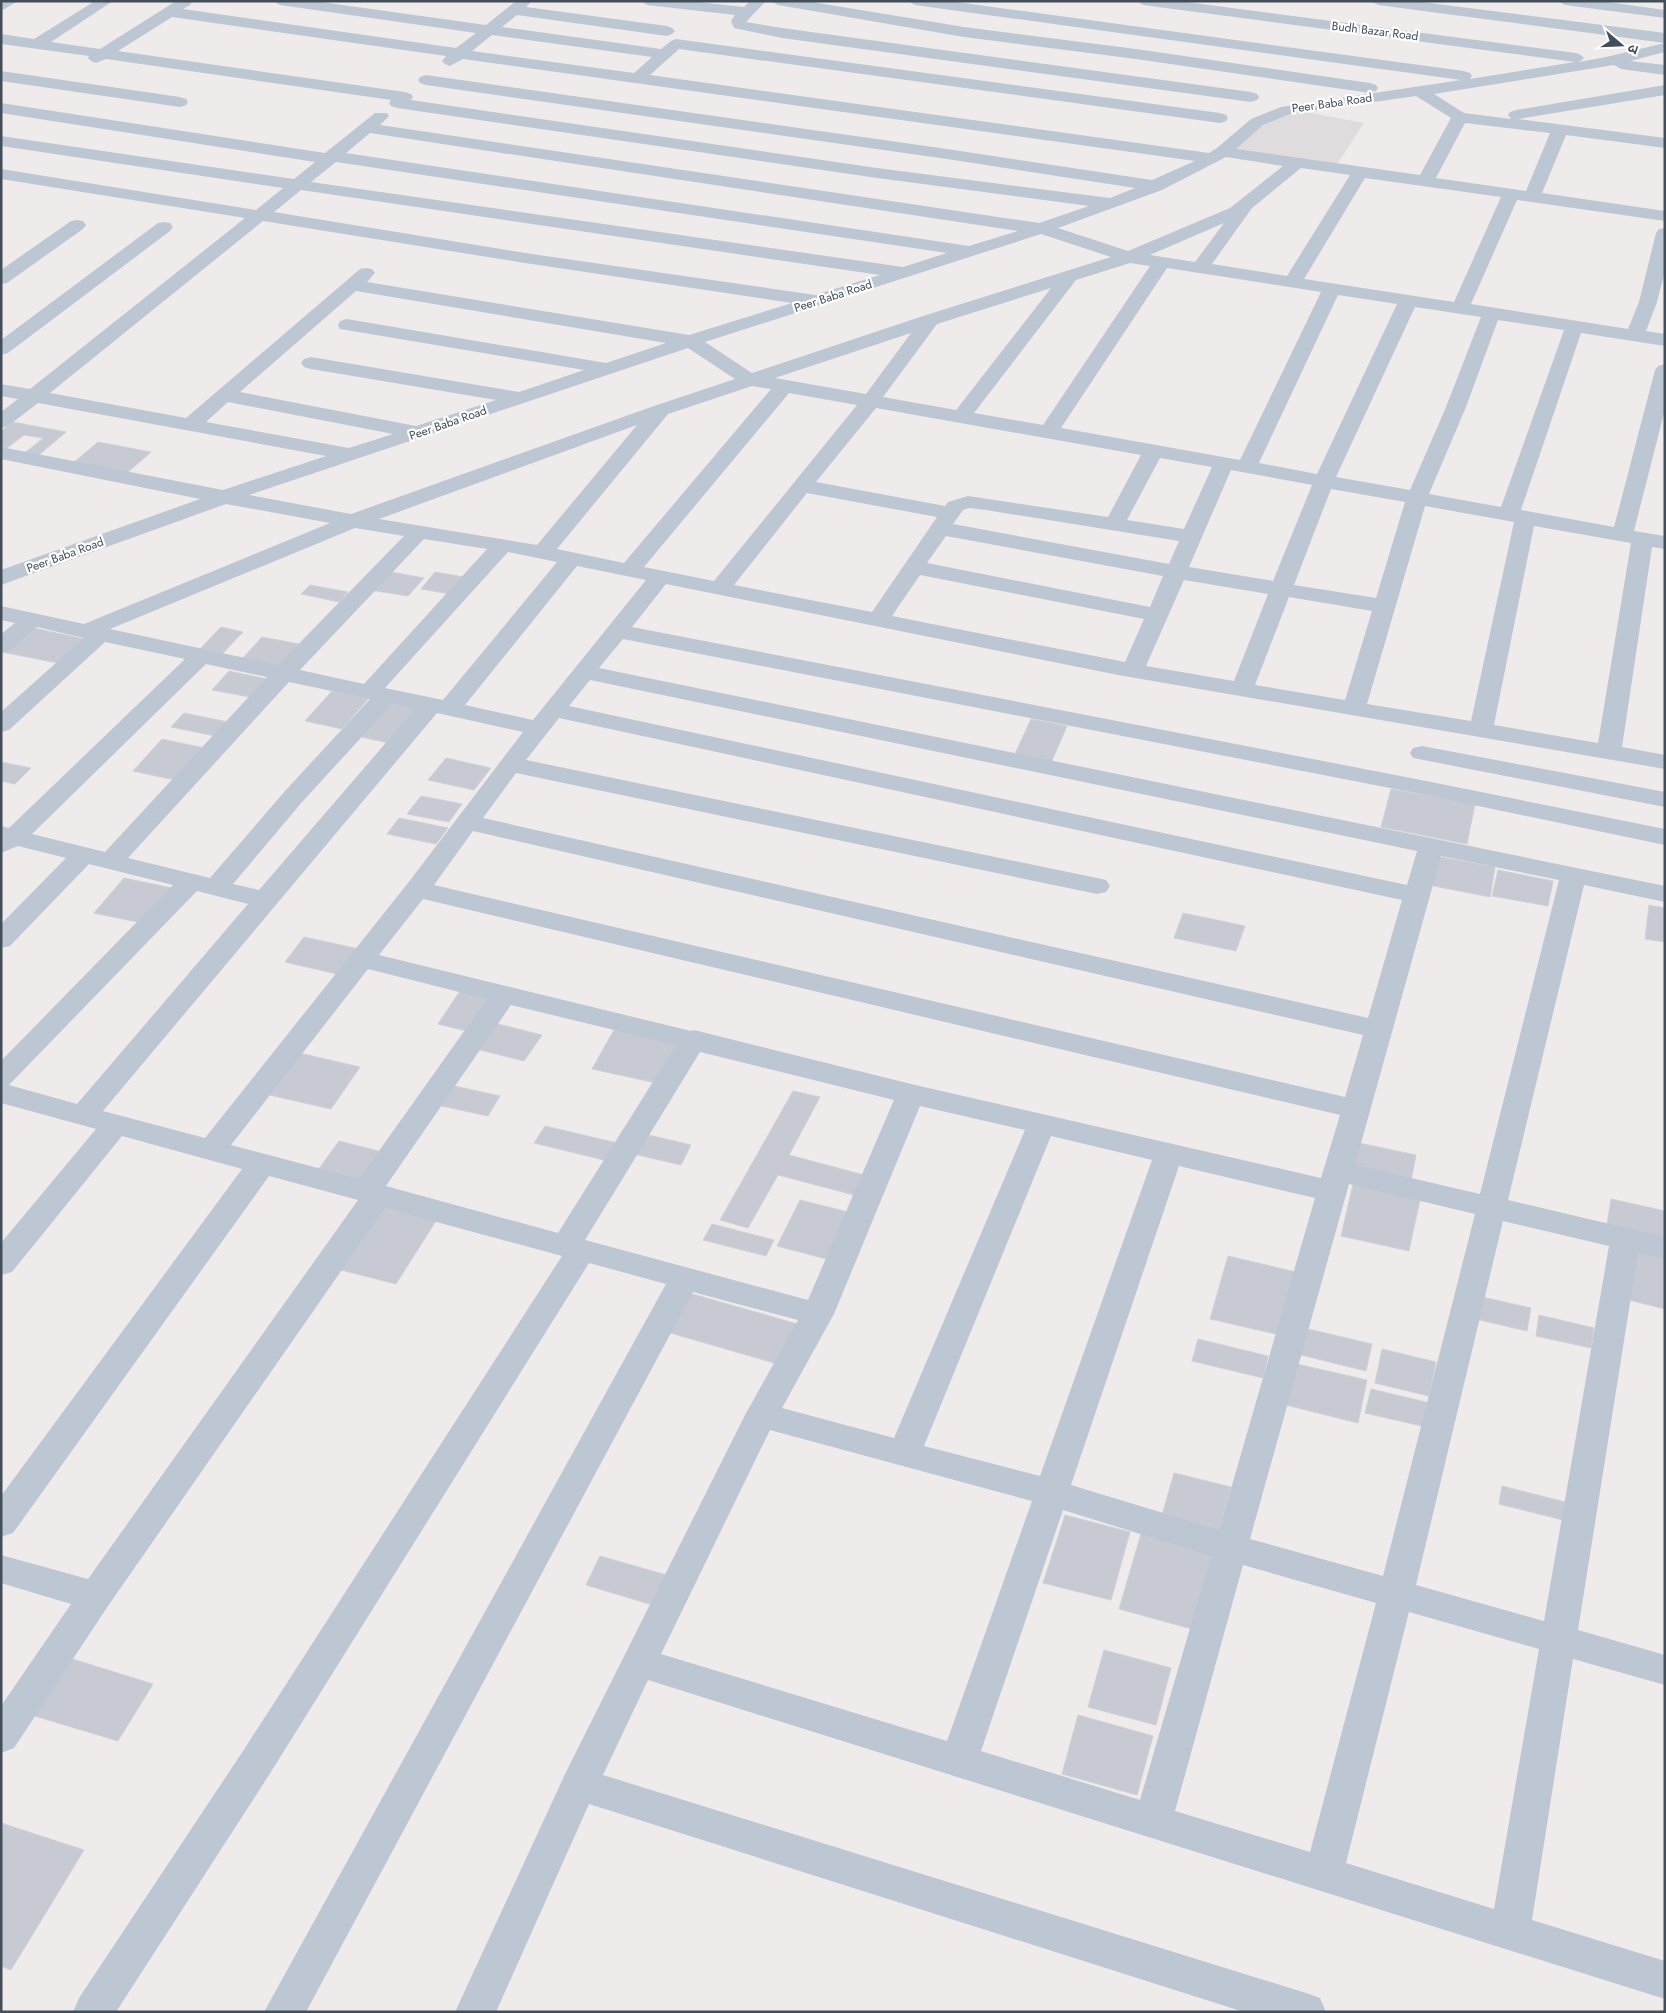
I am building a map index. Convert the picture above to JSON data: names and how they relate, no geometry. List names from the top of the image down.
{
  "streets": {
    "street": ["Budh Bazar Road", "Peer Baba Road"]
  },
  "crossings": [
    ["Budh Bazar Road", "Peer Baba Road"]
  ],
  "north": "right"
}
